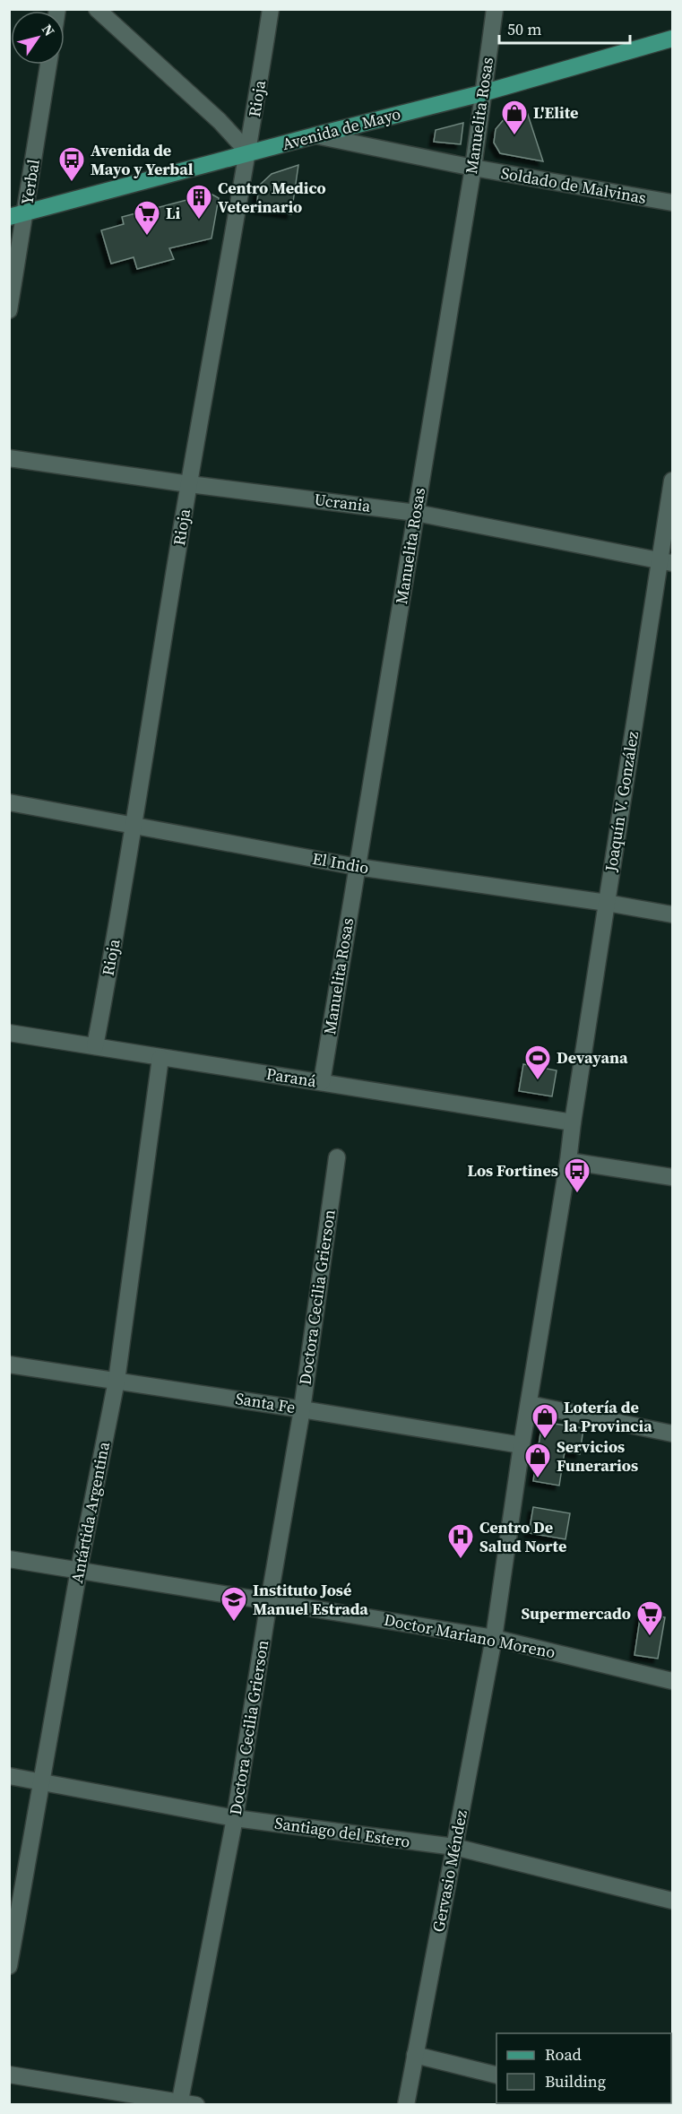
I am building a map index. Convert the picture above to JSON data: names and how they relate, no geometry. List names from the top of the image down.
{
  "streets": {
    "main road": ["Avenida de Mayo"],
    "street": [
      "Rioja",
      "Manuelita Rosas",
      "Yerbal",
      "Soldado de Malvinas",
      "Ucrania",
      "Joaquín V. González",
      "El Indio",
      "Paraná",
      "Doctora Cecilia Grierson",
      "Santa Fe",
      "Antártida Argentina",
      "Doctor Mariano Moreno",
      "Santiago del Estero",
      "Gervasio Méndez"
    ]
  },
  "crossings": [
    ["Rioja", "Avenida de Mayo"],
    ["Rioja", "Ucrania"],
    ["Rioja", "El Indio"],
    ["Rioja", "Paraná"],
    ["Manuelita Rosas", "Avenida de Mayo"],
    ["Manuelita Rosas", "Soldado de Malvinas"],
    ["Manuelita Rosas", "Ucrania"],
    ["Manuelita Rosas", "El Indio"],
    ["Manuelita Rosas", "Paraná"],
    ["Avenida de Mayo", "Yerbal"],
    ["Avenida de Mayo", "Soldado de Malvinas"],
    ["Ucrania", "Joaquín V. González"],
    ["Joaquín V. González", "El Indio"],
    ["Joaquín V. González", "Paraná"],
    ["Joaquín V. González", "Gervasio Méndez"],
    ["Paraná", "Antártida Argentina"],
    ["Doctora Cecilia Grierson", "Santa Fe"],
    ["Doctora Cecilia Grierson", "Doctor Mariano Moreno"],
    ["Doctora Cecilia Grierson", "Santiago del Estero"],
    ["Santa Fe", "Antártida Argentina"],
    ["Santa Fe", "Gervasio Méndez"],
    ["Antártida Argentina", "Doctor Mariano Moreno"],
    ["Antártida Argentina", "Santiago del Estero"],
    ["Doctor Mariano Moreno", "Gervasio Méndez"],
    ["Santiago del Estero", "Gervasio Méndez"]
  ],
  "places": {
    "shop": ["L'Elite", "Lotería de la Provincia", "Servicios Funerarios"],
    "bus stop": ["Avenida de Mayo y Yerbal", "Los Fortines"],
    "building": ["Centro Medico Veterinario"],
    "supermarket": ["Li", "Supermercado"],
    "sports": ["Devayana"],
    "hospital": ["Centro De Salud Norte"],
    "school or university": ["Instituto José Manuel Estrada"]
  },
  "legend": ["Road", "Building"],
  "scale_bar": "50 m",
  "north": "top right"
}
